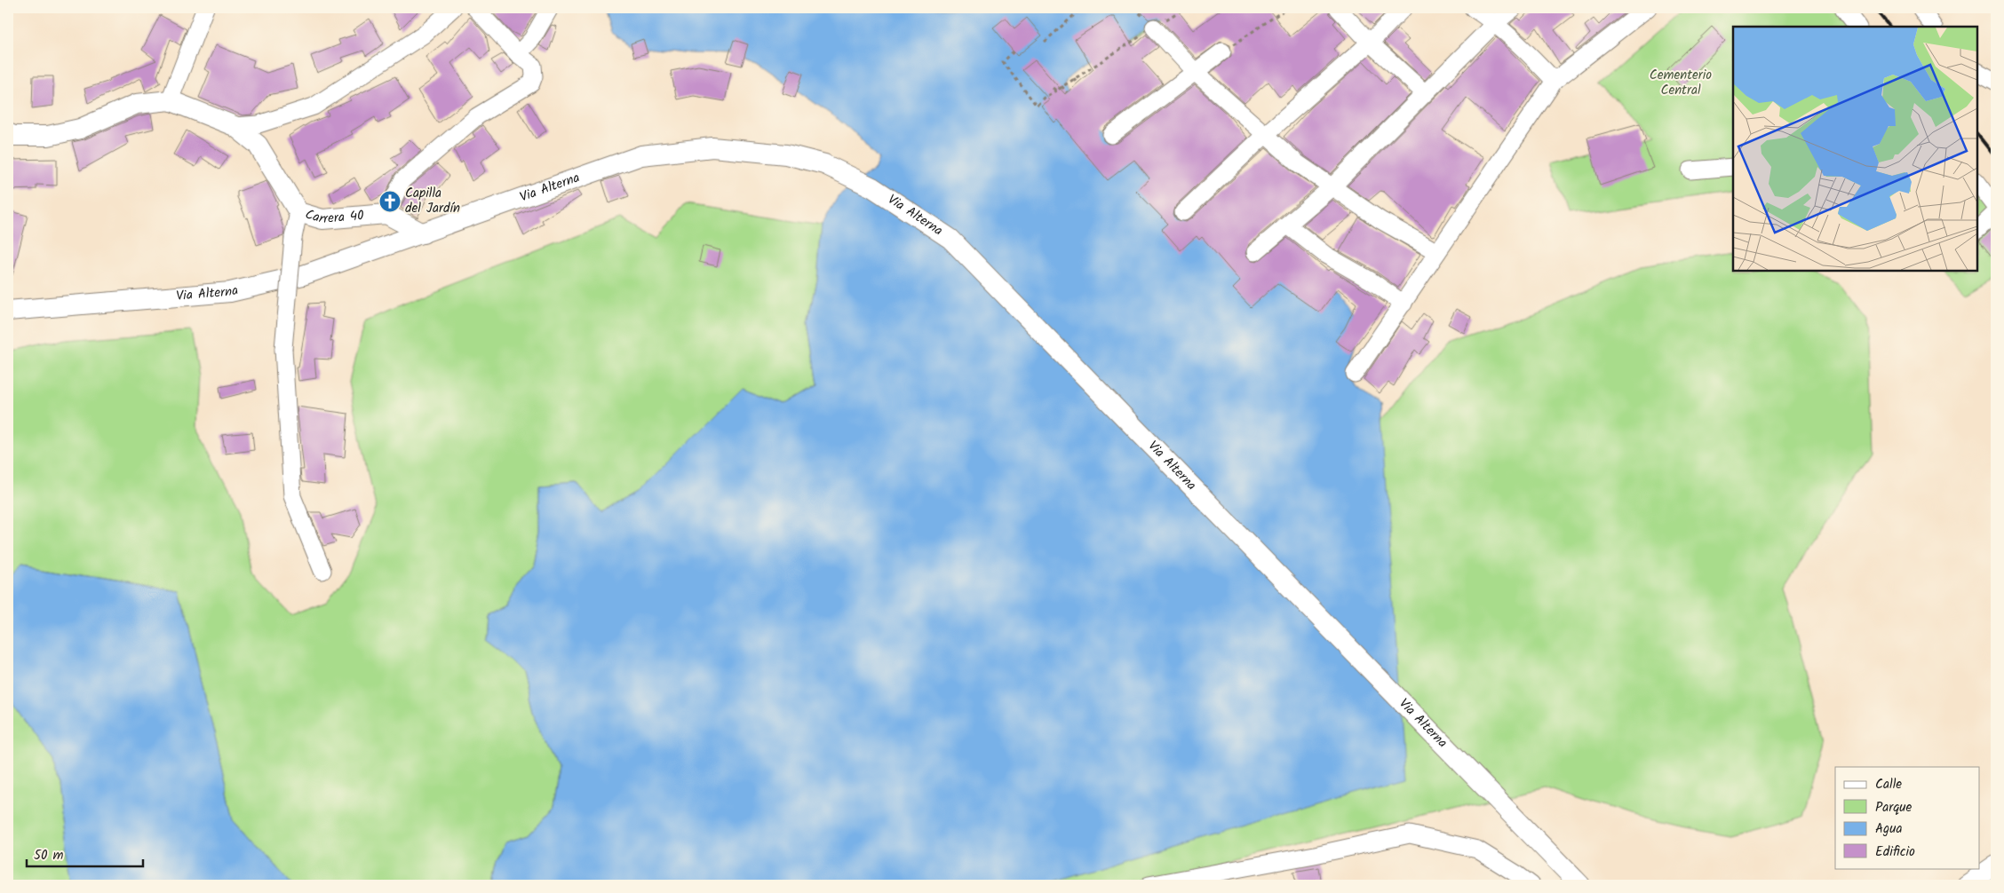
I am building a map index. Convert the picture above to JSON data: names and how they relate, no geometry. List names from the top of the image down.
{
  "streets": {
    "main road": ["Via Alterna", "Carrera 40"]
  },
  "parks": ["Cementerio Central"],
  "places": {
    "church": ["Capilla del Jardín"]
  },
  "legend": [
    "Calle",
    "Parque",
    "Agua",
    "Edificio"
  ],
  "scale_bar": "50 m"
}
